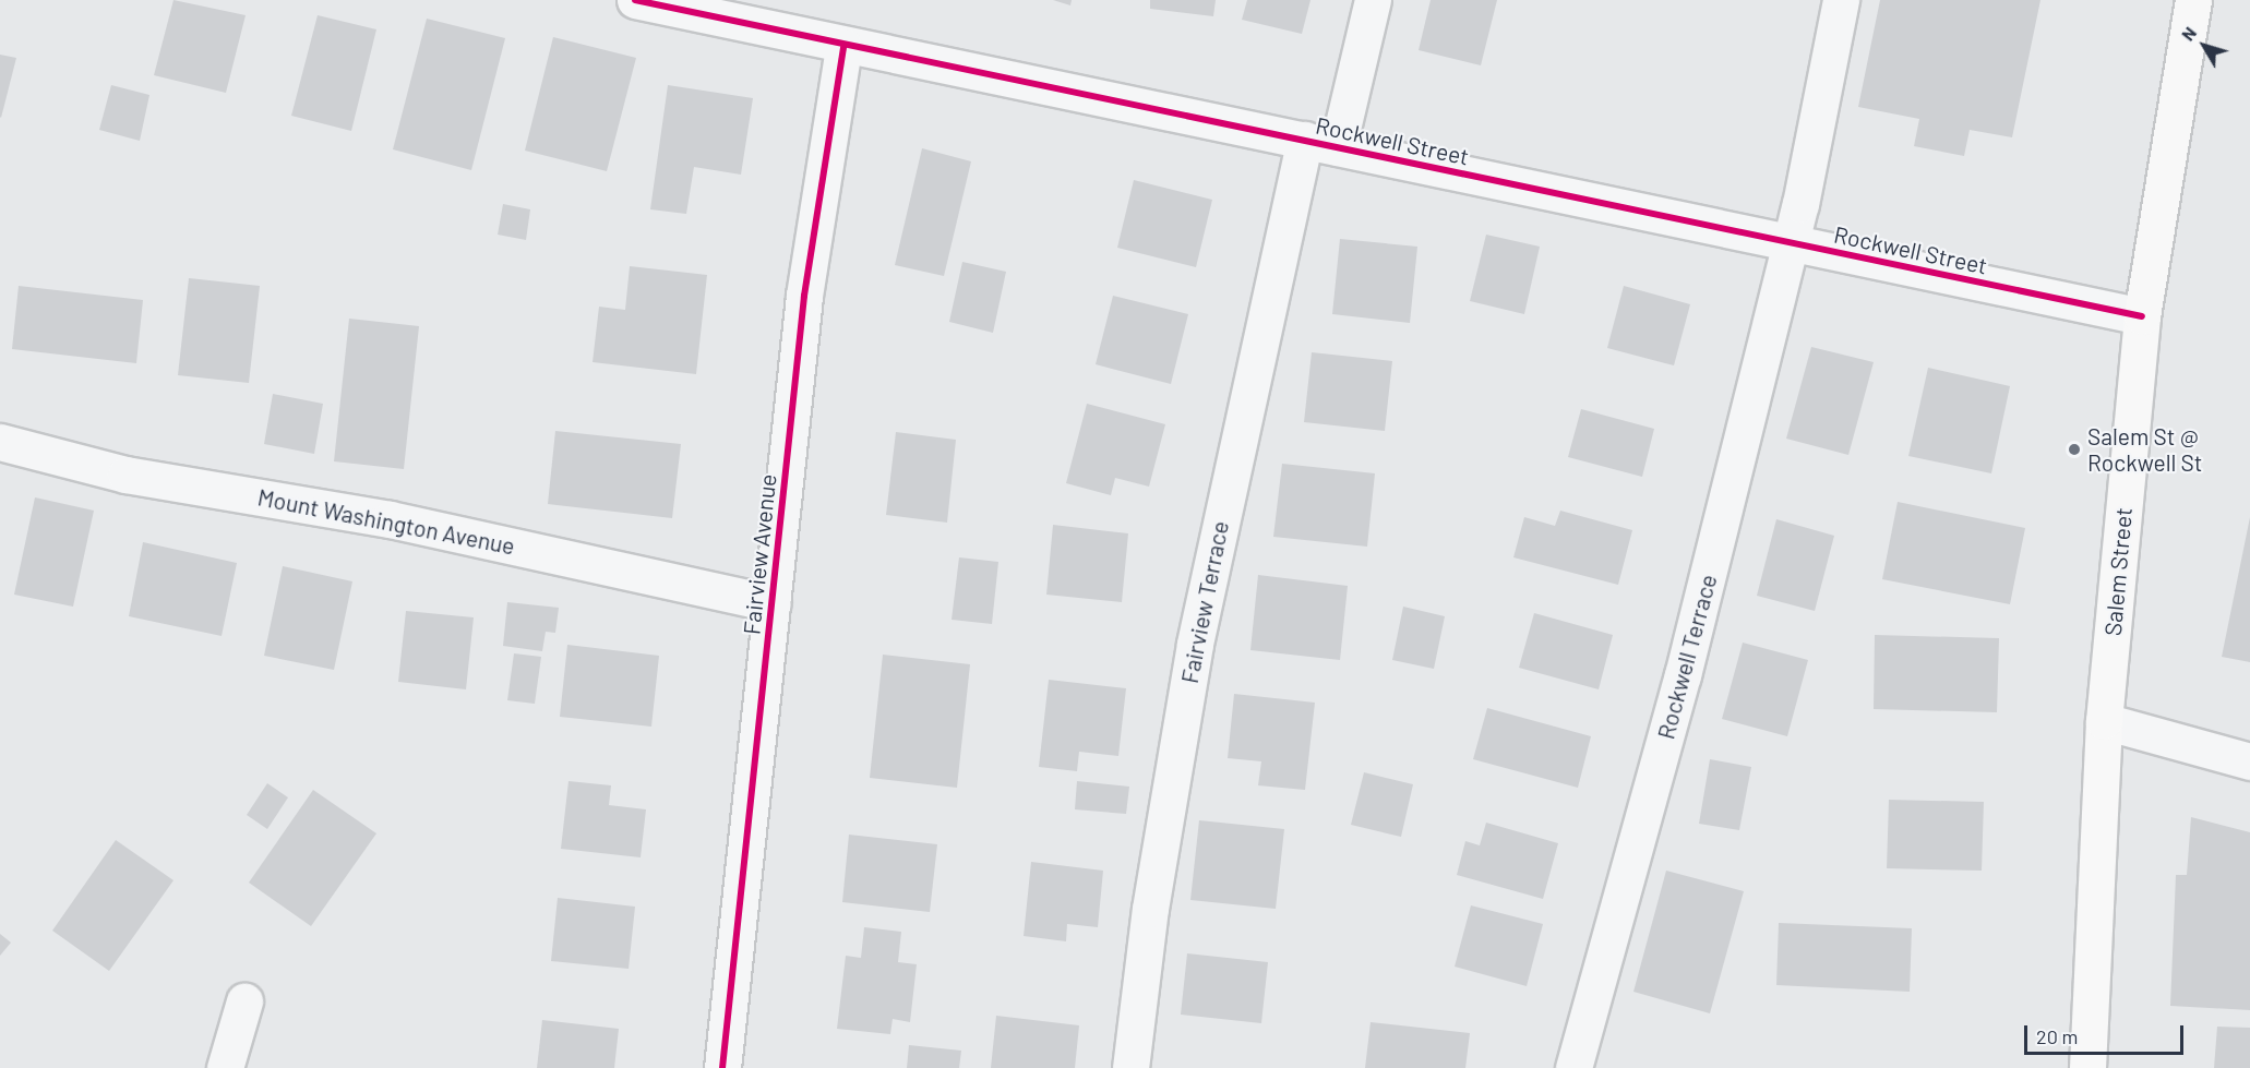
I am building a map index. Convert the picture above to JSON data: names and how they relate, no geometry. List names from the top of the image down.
{
  "streets": {
    "main road": ["Salem Street"],
    "street": [
      "Rockwell Street",
      "Mount Washington Avenue",
      "Fairview Avenue",
      "Fairview Terrace",
      "Rockwell Terrace"
    ]
  },
  "crossings": [
    ["Rockwell Street", "Fairview Avenue"],
    ["Rockwell Street", "Salem Street"],
    ["Rockwell Street", "Fairview Terrace"],
    ["Rockwell Street", "Rockwell Terrace"],
    ["Mount Washington Avenue", "Fairview Avenue"]
  ],
  "places": ["Salem St @ Rockwell St"],
  "scale_bar": "20 m",
  "north": "top left"
}
